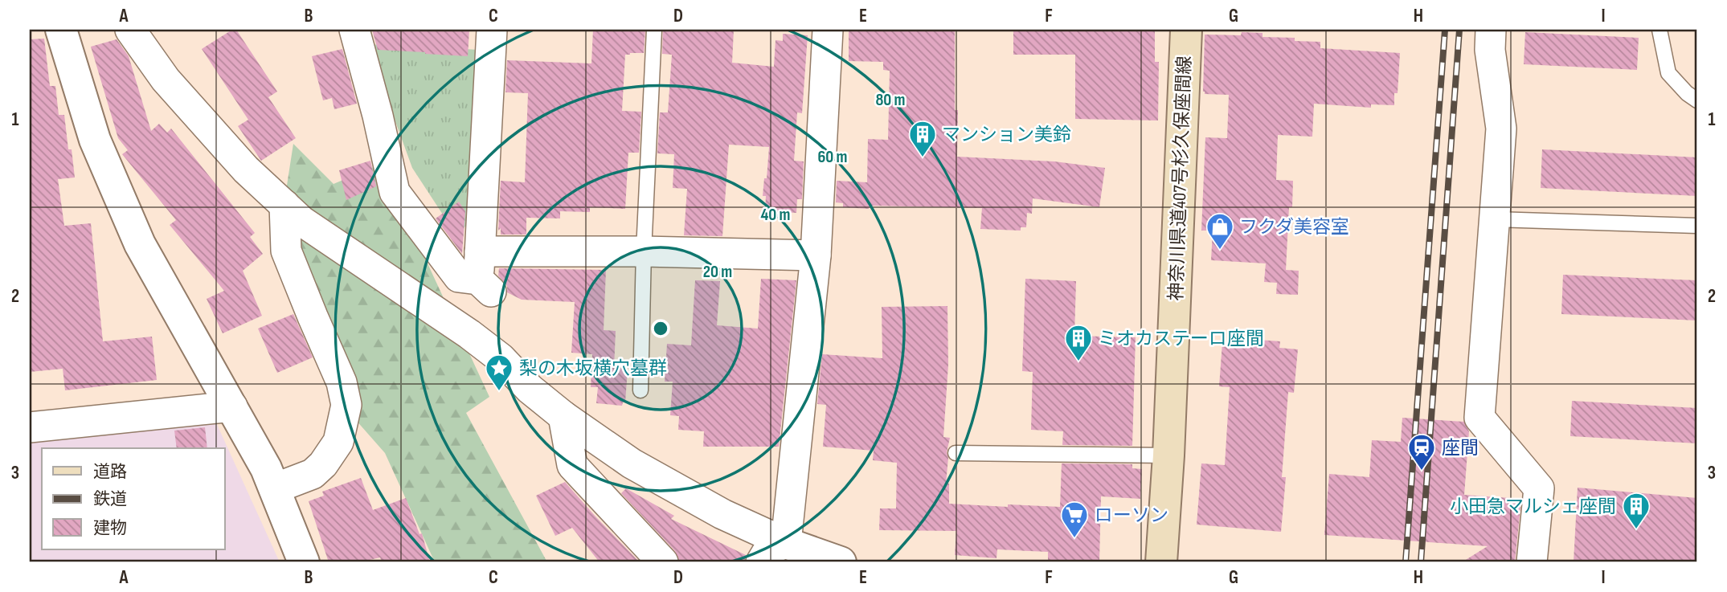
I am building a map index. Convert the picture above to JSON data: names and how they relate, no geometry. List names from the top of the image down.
{
  "streets": {
    "main road": ["神奈川県道407号杉久保座間線"]
  },
  "places": {
    "building": ["マンション美鈴", "ミオカステーロ座間", "小田急マルシェ座間"],
    "shop": ["フクダ美容室"],
    "place": ["梨の木坂横穴墓群"],
    "station": ["座間"],
    "supermarket": ["ローソン"]
  },
  "legend": ["道路", "鉄道", "建物"],
  "grid": {
    "columns": [
      "A",
      "B",
      "C",
      "D",
      "E",
      "F",
      "G",
      "H",
      "I"
    ],
    "rows": ["1", "2", "3"]
  },
  "rings": [
    "80 m",
    "60 m",
    "40 m",
    "20 m"
  ]
}
